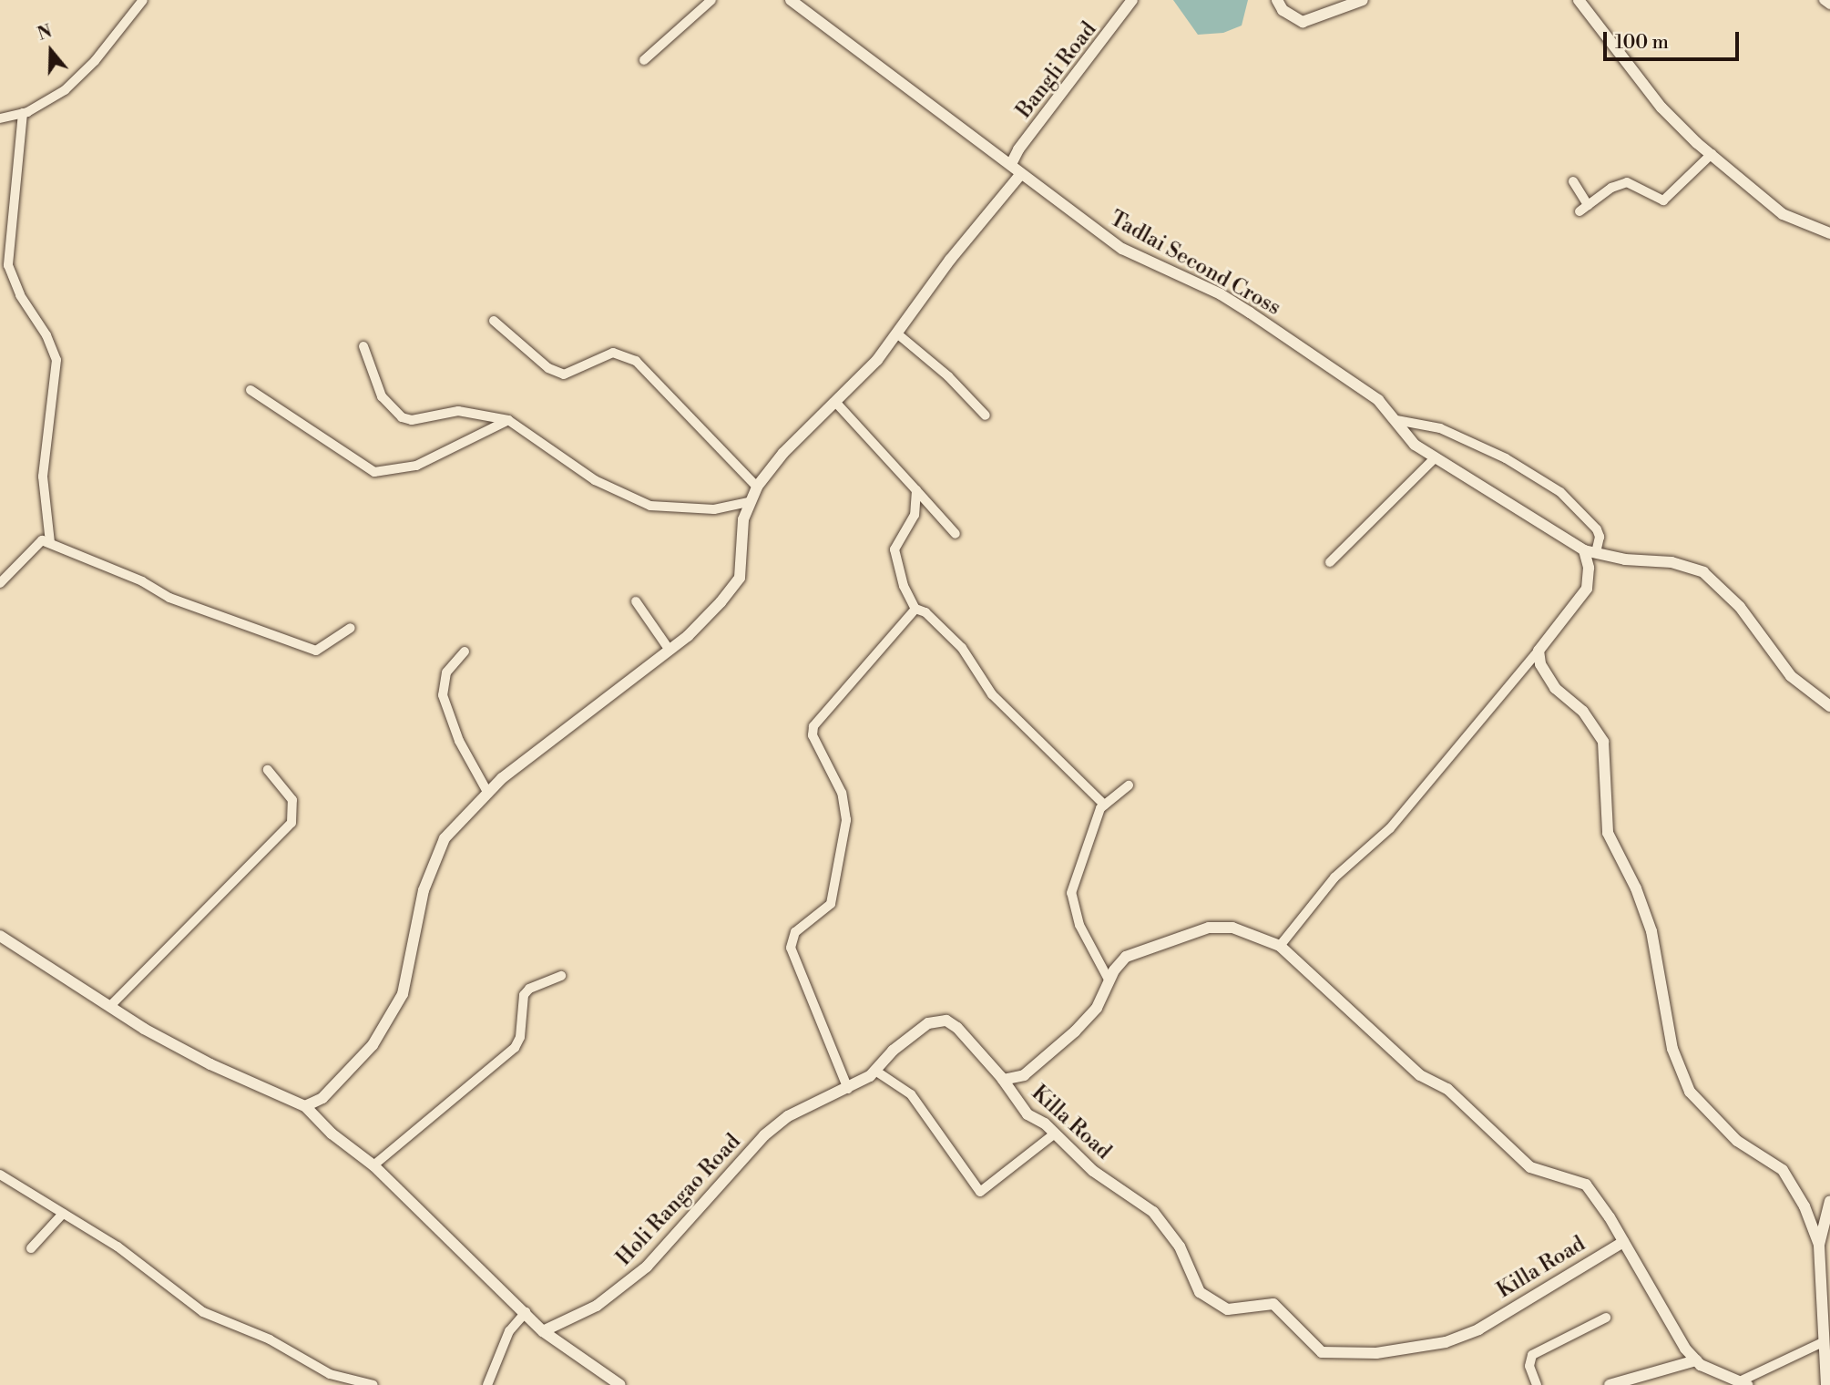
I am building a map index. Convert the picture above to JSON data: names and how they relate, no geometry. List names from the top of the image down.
{
  "streets": {
    "street": [
      "Bangli Road",
      "Tadlai Second Cross",
      "Killa Road",
      "Holi Rangao Road"
    ]
  },
  "crossings": [
    ["Bangli Road", "Tadlai Second Cross"],
    ["Killa Road", "Holi Rangao Road"]
  ],
  "scale_bar": "100 m",
  "north": "top"
}
